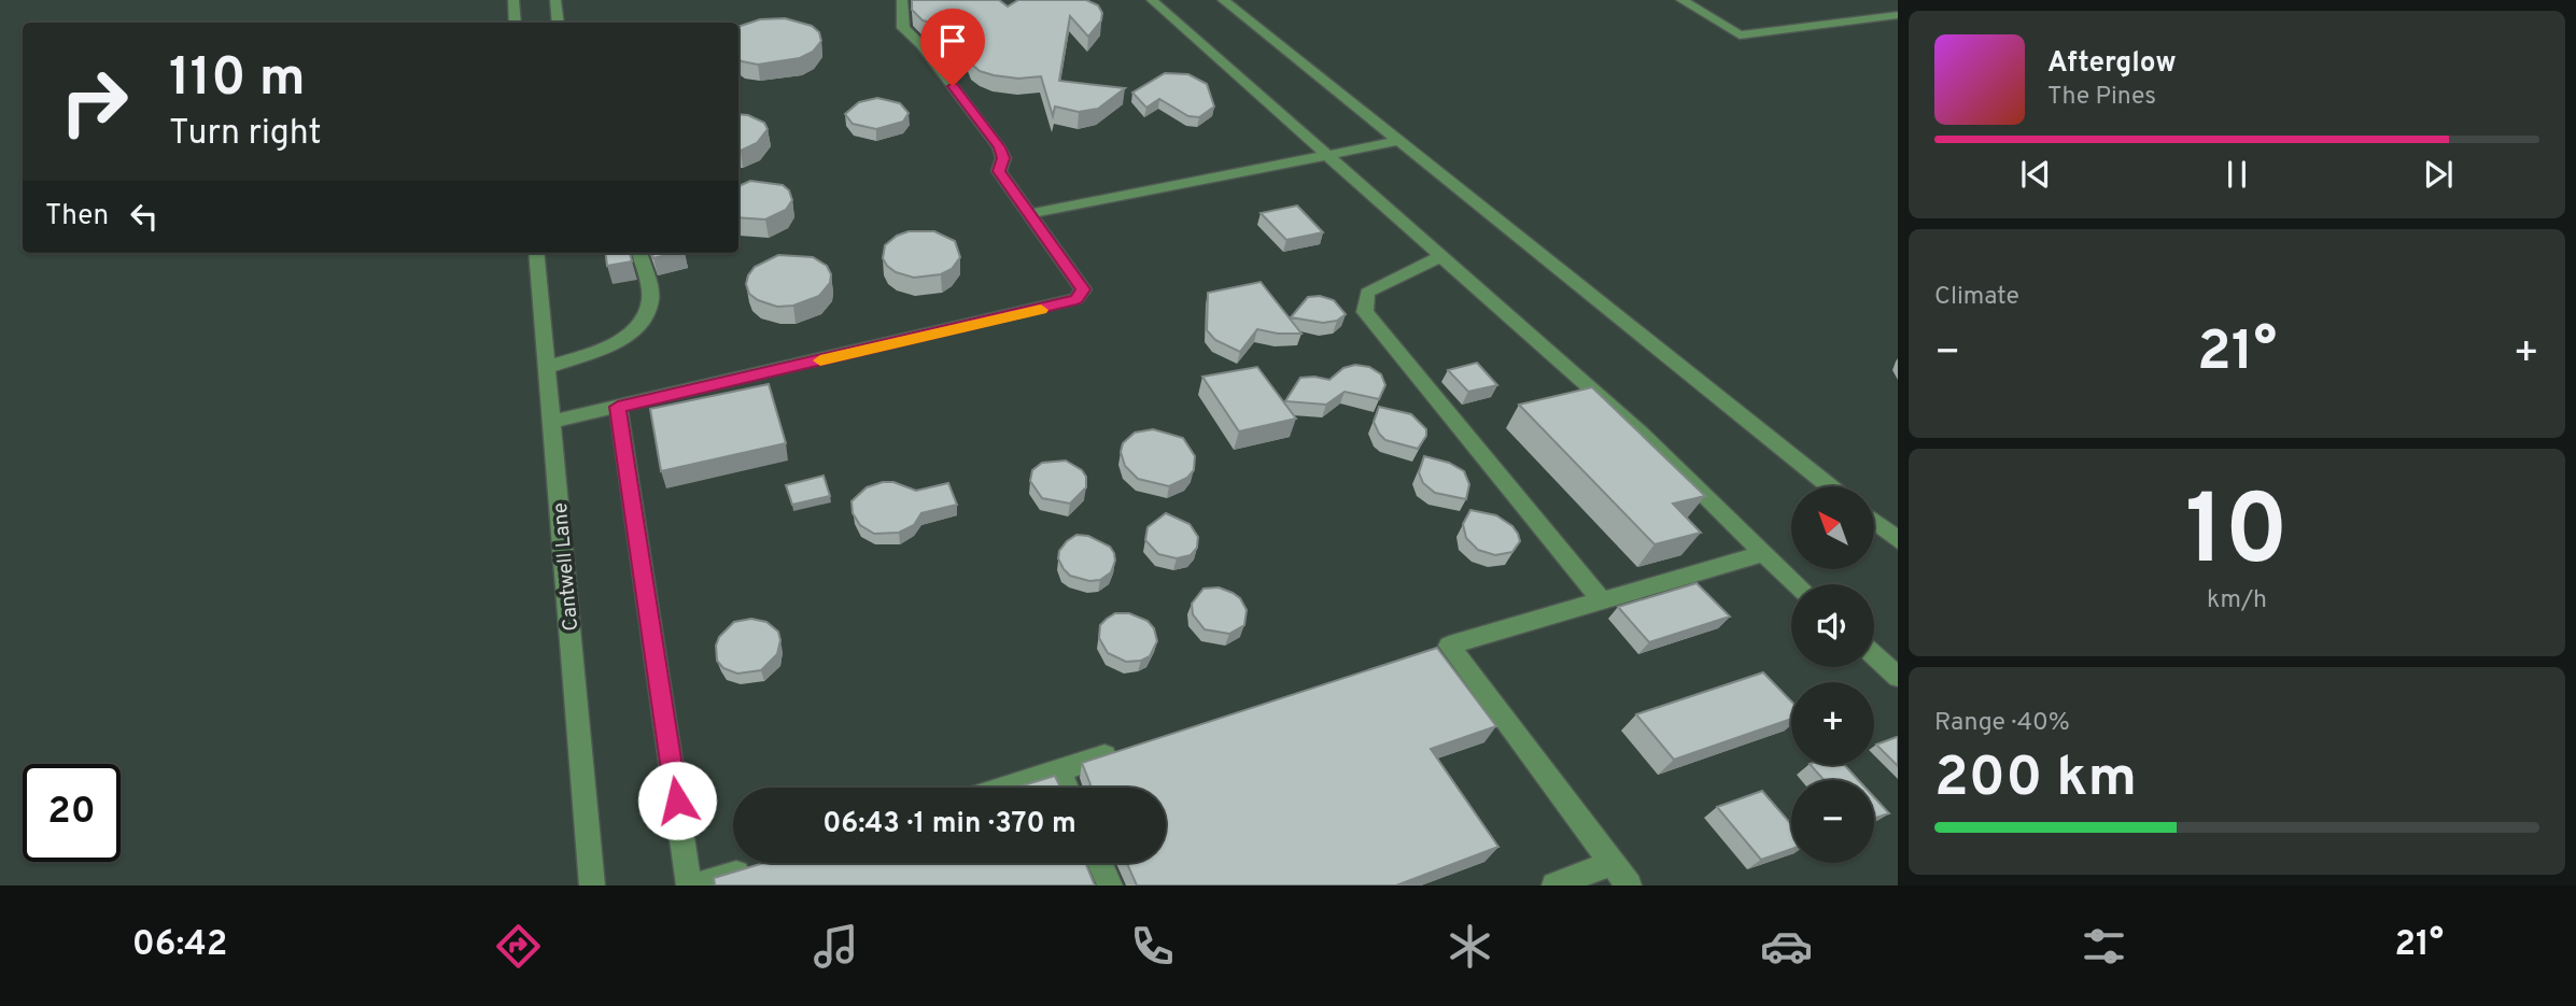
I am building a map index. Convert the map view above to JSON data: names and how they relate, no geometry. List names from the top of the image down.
{
  "streets": {
    "street": ["Cantwell Lane"]
  },
  "north": "top left",
  "page": {
    "turn": ["110 m", "Turn right"],
    "song": ["Afterglow", "The Pines"],
    "then": "Then",
    "tile": [
      "Climate",
      ["10", "km/h"],
      ["Range · 40%", "200 km"]
    ],
    "heat": ["−", "21°", "+"],
    "map_buttons": ["+", "−"],
    "limit": "20",
    "trip": "06:43 · 1 min · 370 m",
    "tabs": ["06:42", "21°"]
  }
}
